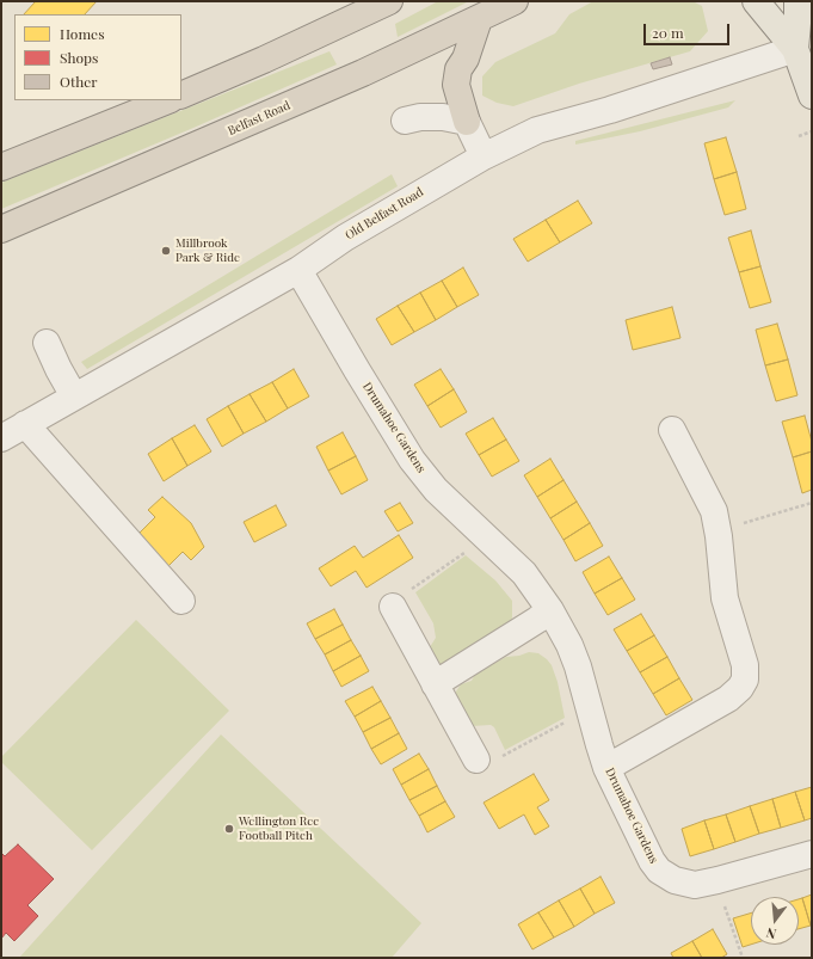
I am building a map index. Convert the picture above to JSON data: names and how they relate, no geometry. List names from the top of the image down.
{
  "streets": {
    "highway": ["Belfast Road"],
    "street": ["Old Belfast Road", "Drumahoe Gardens"]
  },
  "crossings": [
    ["Old Belfast Road", "Drumahoe Gardens"]
  ],
  "places": ["Millbrook Park & Ride", "Wellington Rec Football Pitch"],
  "legend": ["Homes", "Shops", "Other"],
  "scale_bar": "20 m",
  "north": "bottom"
}
